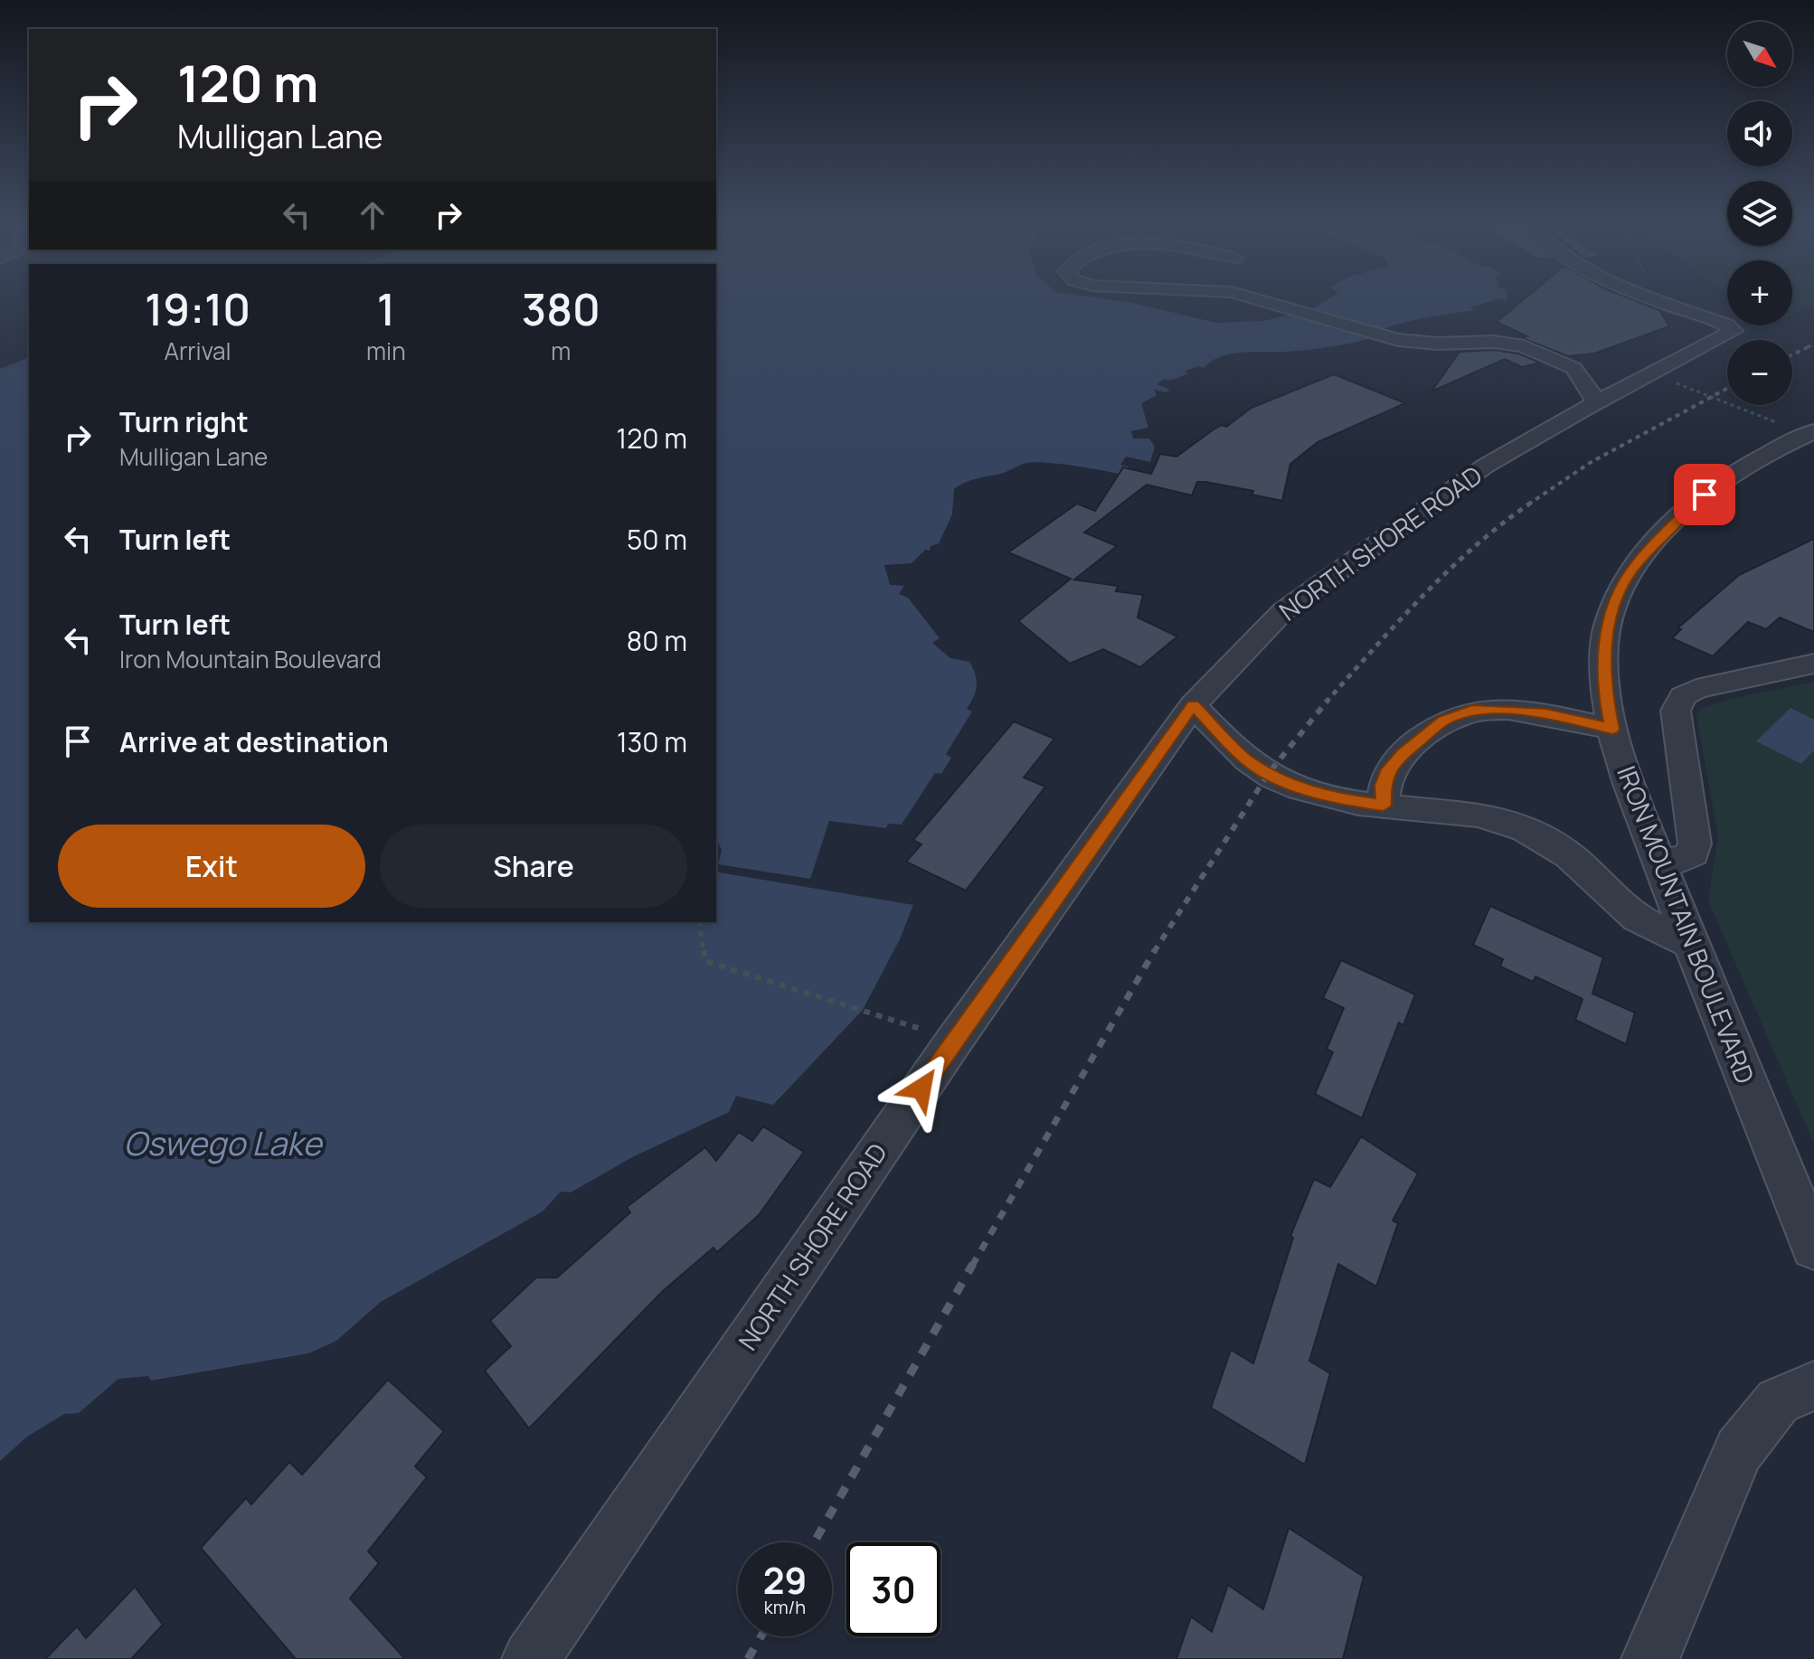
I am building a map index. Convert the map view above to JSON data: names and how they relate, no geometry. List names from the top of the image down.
{
  "streets": {
    "street": ["NORTH SHORE ROAD", "IRON MOUNTAIN BOULEVARD"]
  },
  "water": ["Oswego Lake"],
  "north": "bottom right",
  "page": {
    "map_buttons": ["+", "−"],
    "turn": ["120 m", "Mulligan Lane"],
    "eta": [
      "19:10",
      "Arrival",
      "1",
      "min",
      "380",
      "m"
    ],
    "list": [
      {
        "name": "Turn right",
        "note": "Mulligan Lane",
        "value": "120 m"
      },
      {
        "name": "Turn left",
        "value": "50 m"
      },
      {
        "name": "Turn left",
        "note": "Iron Mountain Boulevard",
        "value": "80 m"
      },
      {
        "name": "Arrive at destination",
        "value": "130 m"
      }
    ],
    "buttons": ["Exit", "Share"],
    "speed": "29 km/h",
    "limit": "30"
  }
}
